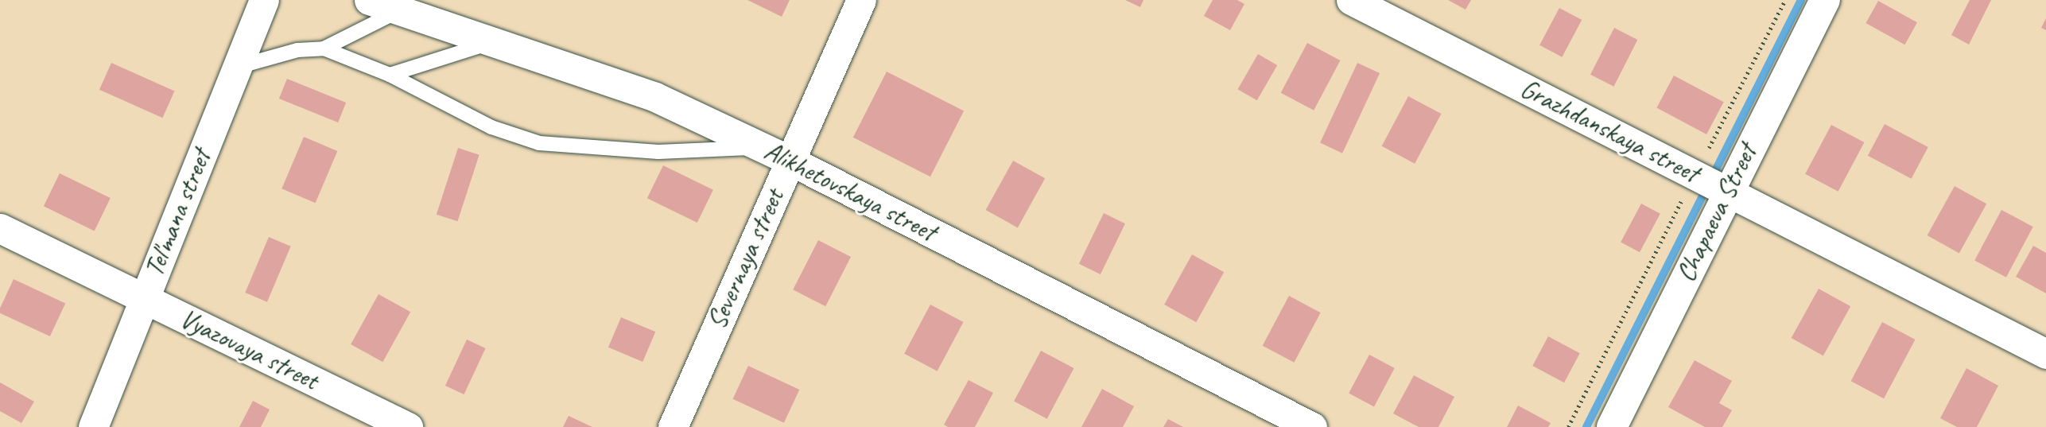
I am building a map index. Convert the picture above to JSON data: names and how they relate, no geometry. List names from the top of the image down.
{
  "streets": {
    "street": [
      "Grazhdanskaya street",
      "Alikhetovskaya street",
      "Tel'mana street",
      "Chapaeva Street",
      "Severnaya street",
      "Vyazovaya street"
    ]
  },
  "crossings": [
    ["Grazhdanskaya street", "Chapaeva Street"],
    ["Alikhetovskaya street", "Severnaya street"],
    ["Tel'mana street", "Vyazovaya street"]
  ]
}
